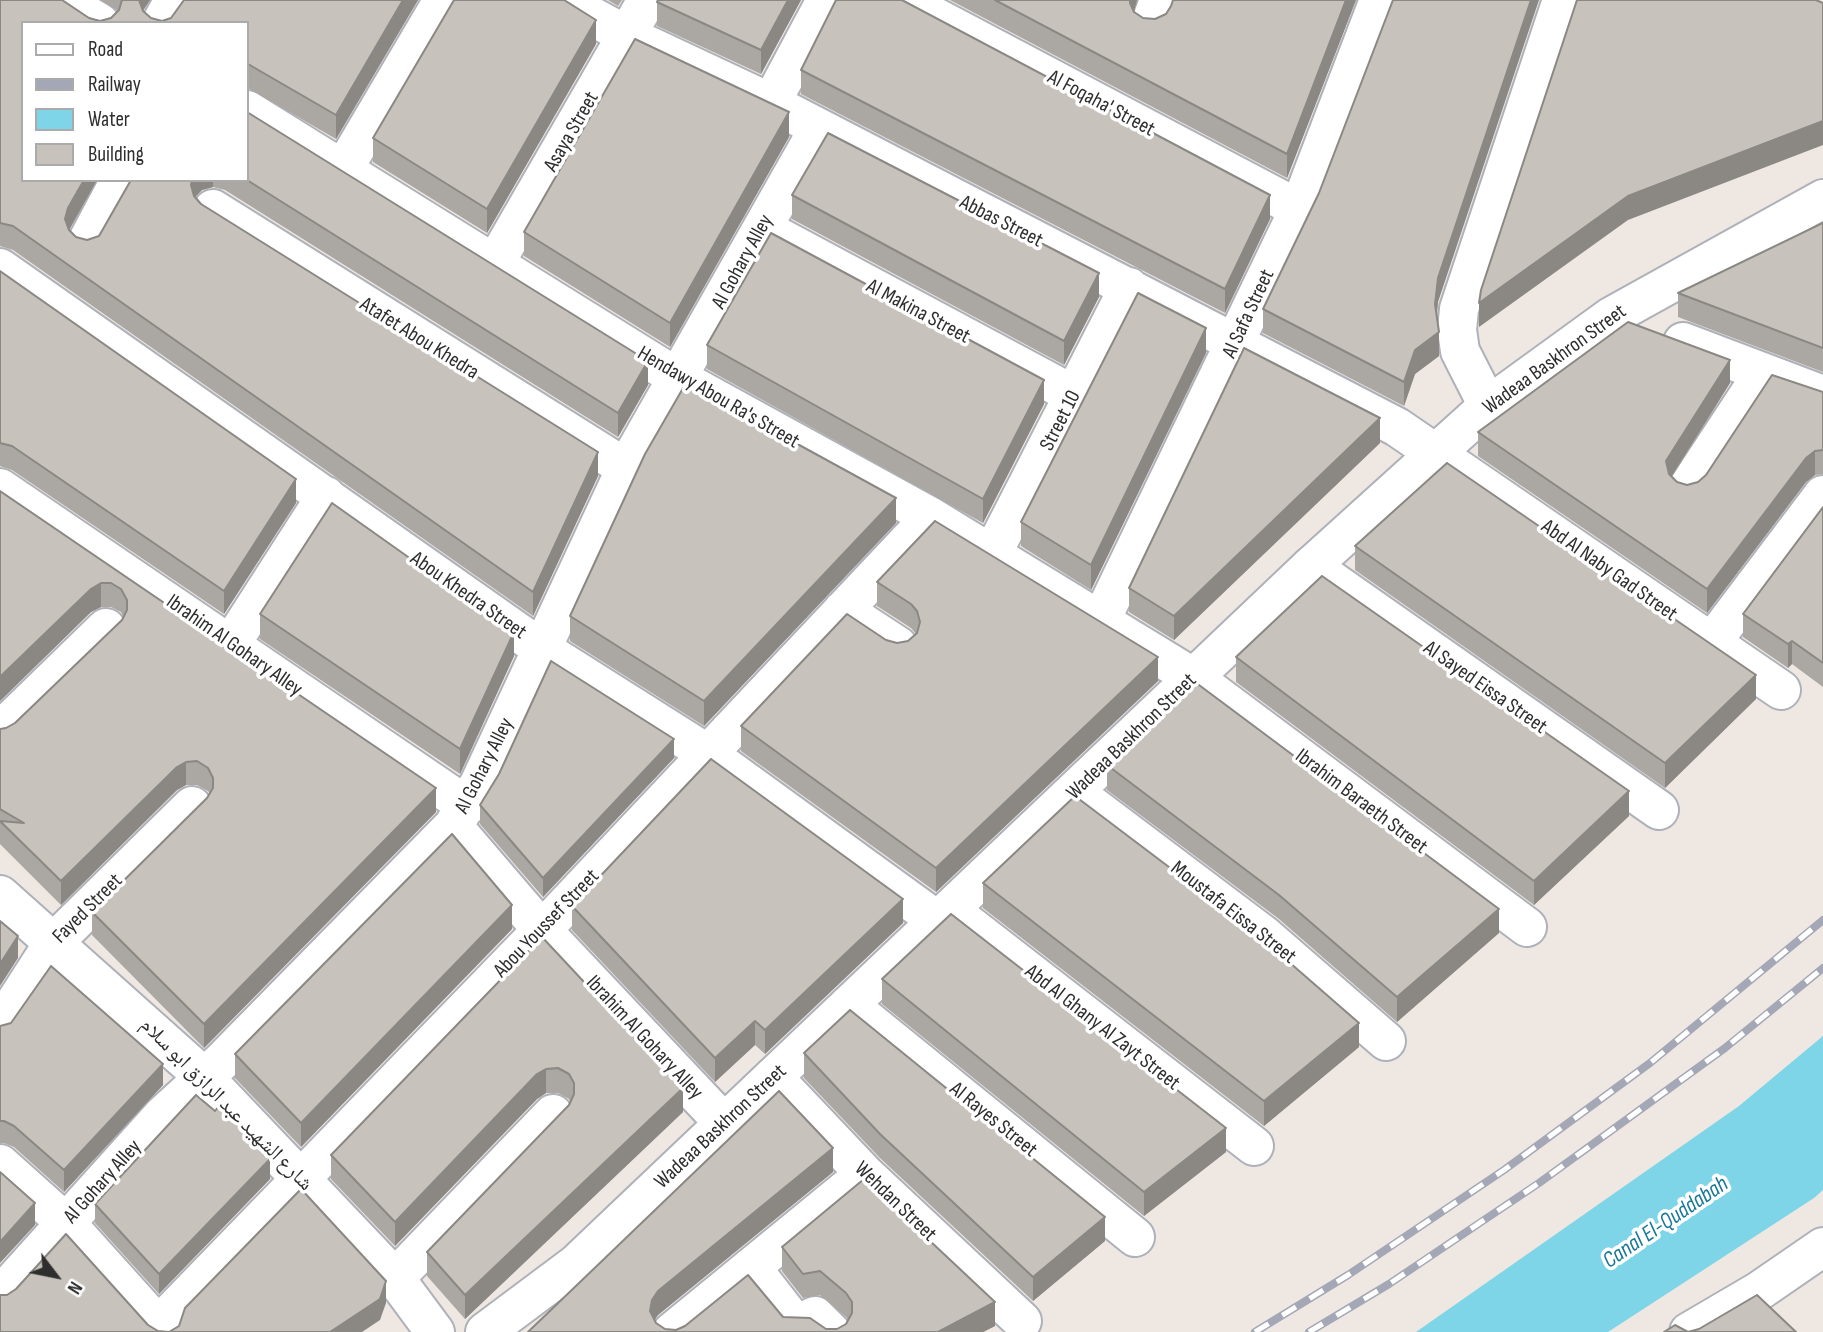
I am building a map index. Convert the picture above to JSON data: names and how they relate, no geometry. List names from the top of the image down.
{
  "streets": {
    "street": [
      "Al Foqaha' Street",
      "Asaya Street",
      "Abbas Street",
      "Al Gohary Alley",
      "Al Makina Street",
      "Al Safa Street",
      "Atafet Abou Khedra",
      "Wadeaa Baskhron Street",
      "Hendawy Abou Ra's Street",
      "Street 10",
      "Abd Al Naby Gad Street",
      "Abou Khedra Street",
      "Ibrahim Al Gohary Alley",
      "Al Sayed Eissa Street",
      "Ibrahim Baraeth Street",
      "Fayed Street",
      "Moustafa Eissa Street",
      "Abou Youssef Street",
      "Abd Al Ghany Al Zayt Street",
      "شارع الشهيد عبد الرازق ابو سلام",
      "Al Rayes Street",
      "Wehdan Street"
    ]
  },
  "crossings": [
    ["Al Foqaha' Street", "Al Safa Street"],
    ["Asaya Street", "Abbas Street"],
    ["Asaya Street", "Hendawy Abou Ra's Street"],
    ["Abbas Street", "Al Gohary Alley"],
    ["Abbas Street", "Al Safa Street"],
    ["Abbas Street", "Wadeaa Baskhron Street"],
    ["Abbas Street", "Street 10"],
    ["Abbas Street", "Abd Al Naby Gad Street"],
    ["Al Gohary Alley", "Al Makina Street"],
    ["Al Gohary Alley", "Atafet Abou Khedra"],
    ["Al Gohary Alley", "Hendawy Abou Ra's Street"],
    ["Al Gohary Alley", "Abou Khedra Street"],
    ["Al Gohary Alley", "Ibrahim Al Gohary Alley"],
    ["Al Gohary Alley", "شارع الشهيد عبد الرازق ابو سلام"],
    ["Al Makina Street", "Street 10"],
    ["Al Safa Street", "Hendawy Abou Ra's Street"],
    ["Wadeaa Baskhron Street", "Hendawy Abou Ra's Street"],
    ["Wadeaa Baskhron Street", "Abd Al Naby Gad Street"],
    ["Wadeaa Baskhron Street", "Abou Khedra Street"],
    ["Wadeaa Baskhron Street", "Ibrahim Al Gohary Alley"],
    ["Wadeaa Baskhron Street", "Al Sayed Eissa Street"],
    ["Wadeaa Baskhron Street", "Ibrahim Baraeth Street"],
    ["Wadeaa Baskhron Street", "Moustafa Eissa Street"],
    ["Wadeaa Baskhron Street", "Abd Al Ghany Al Zayt Street"],
    ["Wadeaa Baskhron Street", "Al Rayes Street"],
    ["Wadeaa Baskhron Street", "Wehdan Street"],
    ["Hendawy Abou Ra's Street", "Street 10"],
    ["Hendawy Abou Ra's Street", "Ibrahim Baraeth Street"],
    ["Hendawy Abou Ra's Street", "Abou Youssef Street"],
    ["Abou Khedra Street", "Abou Youssef Street"],
    ["Abou Khedra Street", "Abd Al Ghany Al Zayt Street"],
    ["Ibrahim Al Gohary Alley", "Abou Youssef Street"],
    ["Fayed Street", "شارع الشهيد عبد الرازق ابو سلام"],
    ["Abou Youssef Street", "شارع الشهيد عبد الرازق ابو سلام"]
  ],
  "water": ["Canal El-Quddabah"],
  "legend": [
    "Road",
    "Railway",
    "Water",
    "Building"
  ],
  "north": "bottom right"
}
